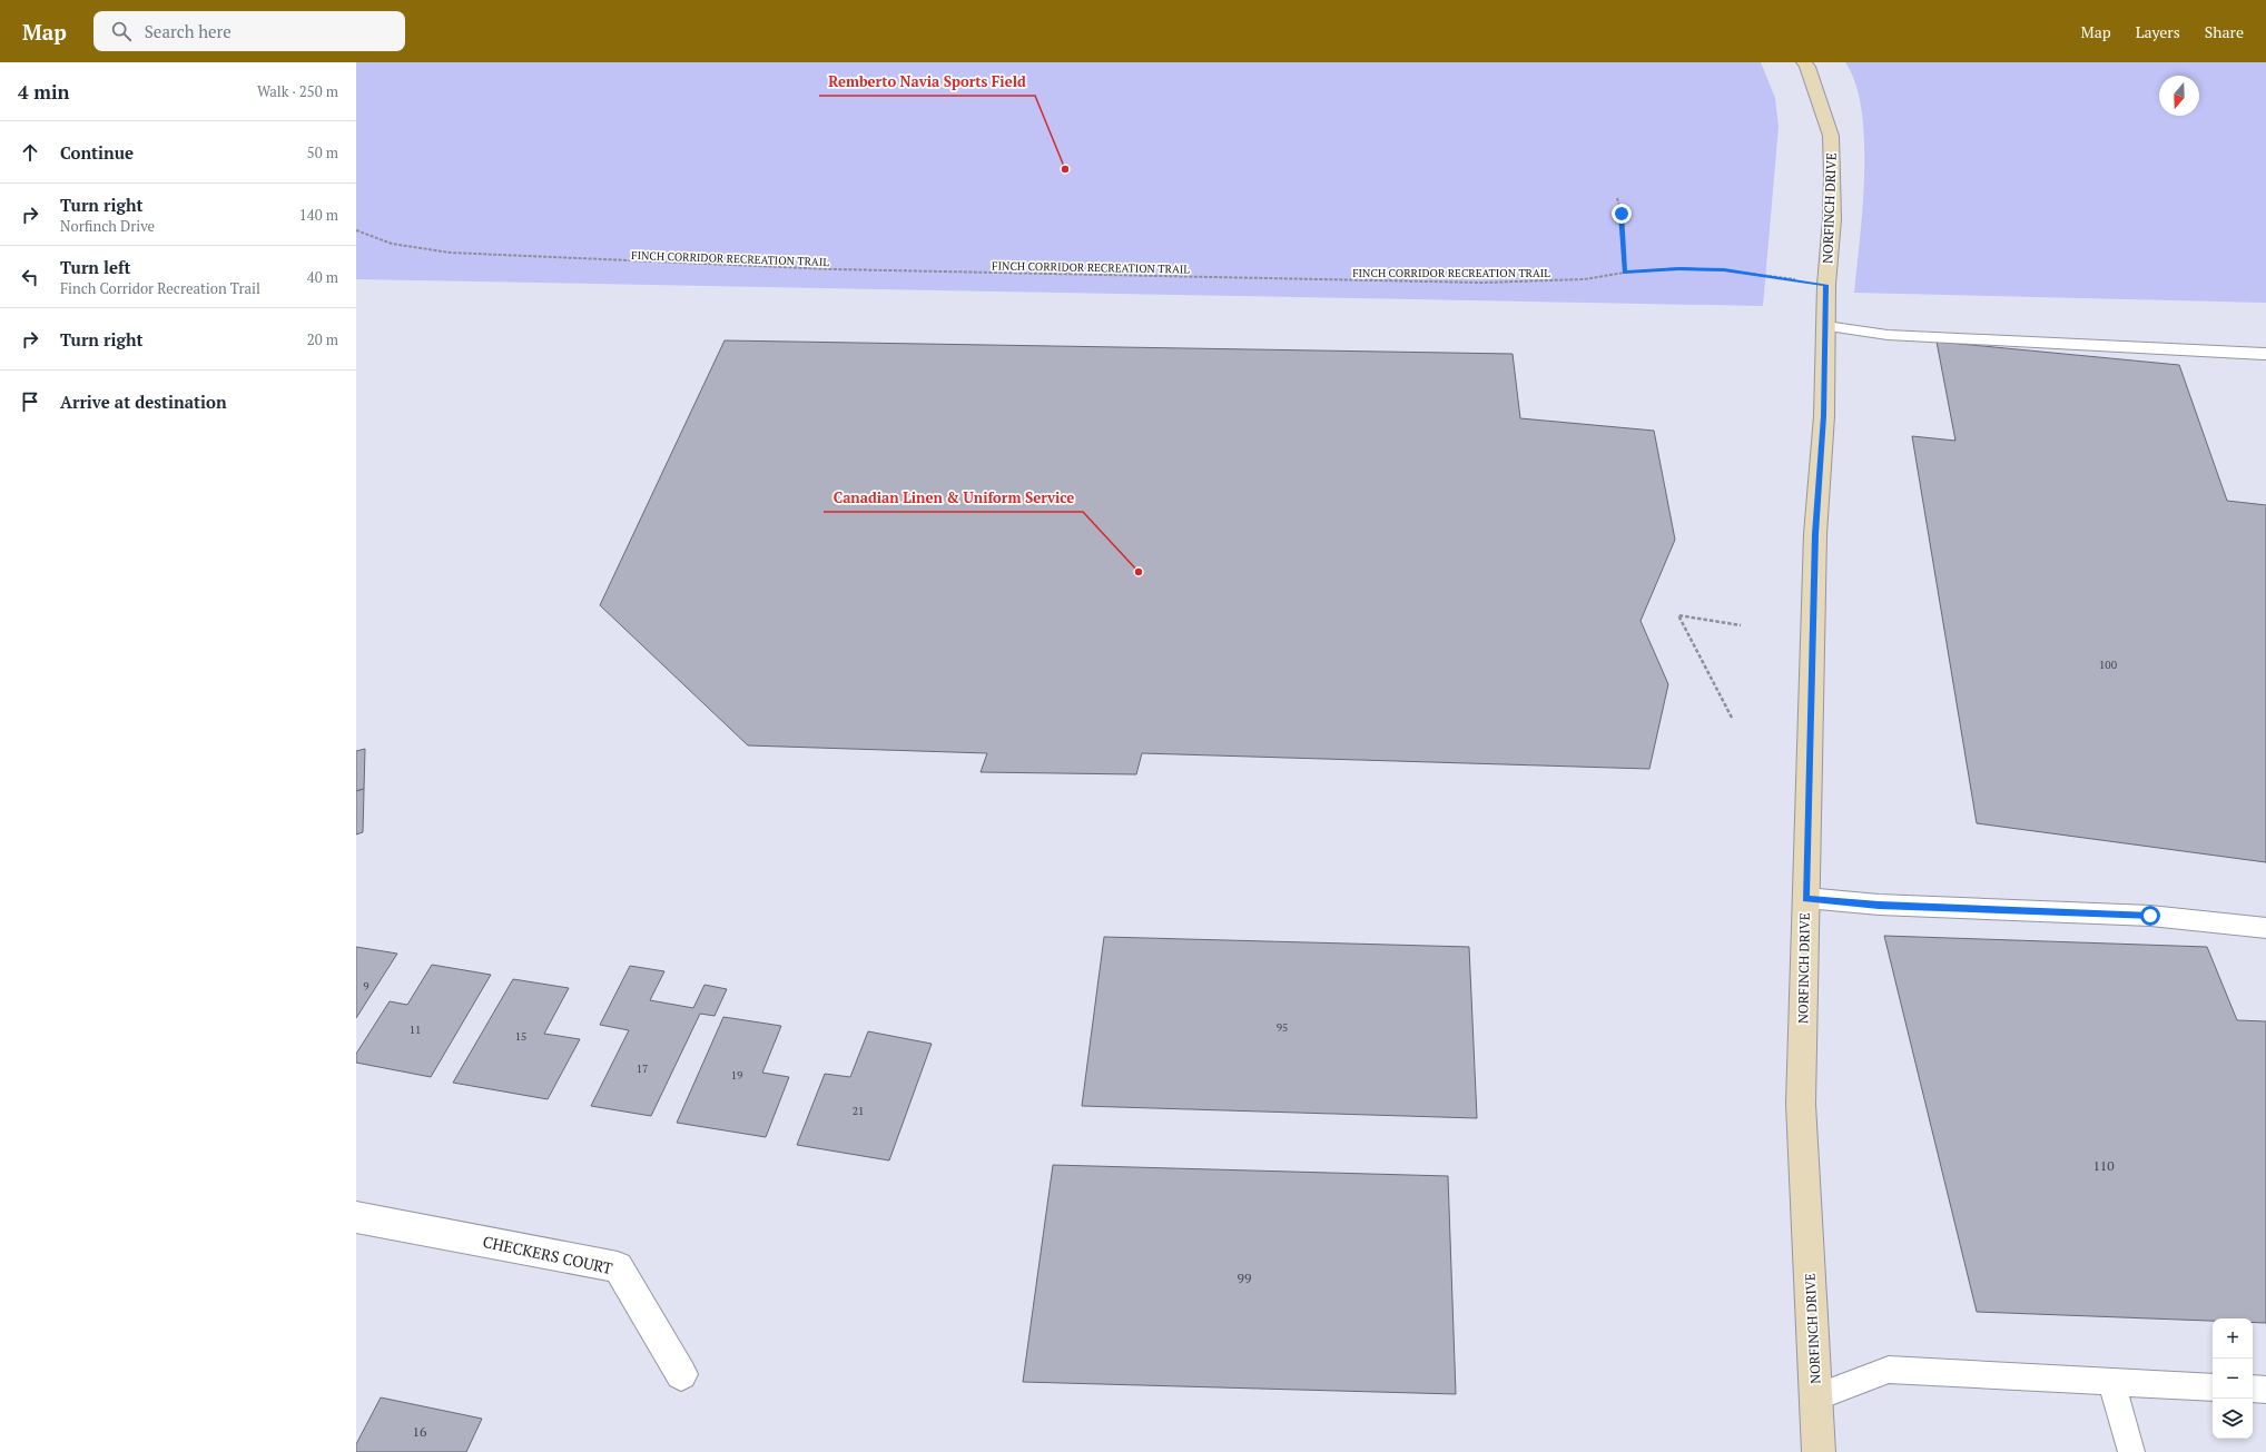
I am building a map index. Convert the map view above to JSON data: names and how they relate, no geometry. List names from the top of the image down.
{
  "streets": {
    "street": ["NORFINCH DRIVE", "CHECKERS COURT"],
    "path": ["FINCH CORRIDOR RECREATION TRAIL"]
  },
  "crossings": [
    ["NORFINCH DRIVE", "FINCH CORRIDOR RECREATION TRAIL"]
  ],
  "places": ["Remberto Navia Sports Field", "Canadian Linen & Uniform Service"],
  "house_numbers": [
    "100",
    "9",
    "95",
    "11",
    "15",
    "17",
    "19",
    "21",
    "110",
    "99",
    "16"
  ],
  "north": "bottom",
  "page": {
    "header": "Map",
    "search": "Search here",
    "nav": ["Map", "Layers", "Share"],
    "heading": ["4 min", "Walk · 250 m"],
    "list": [
      ["Continue", "50 m"],
      ["Turn right", "Norfinch Drive", "140 m"],
      ["Turn left", "Finch Corridor Recreation Trail", "40 m"],
      ["Turn right", "20 m"],
      "Arrive at destination"
    ],
    "map_buttons": ["+", "−"]
  }
}
